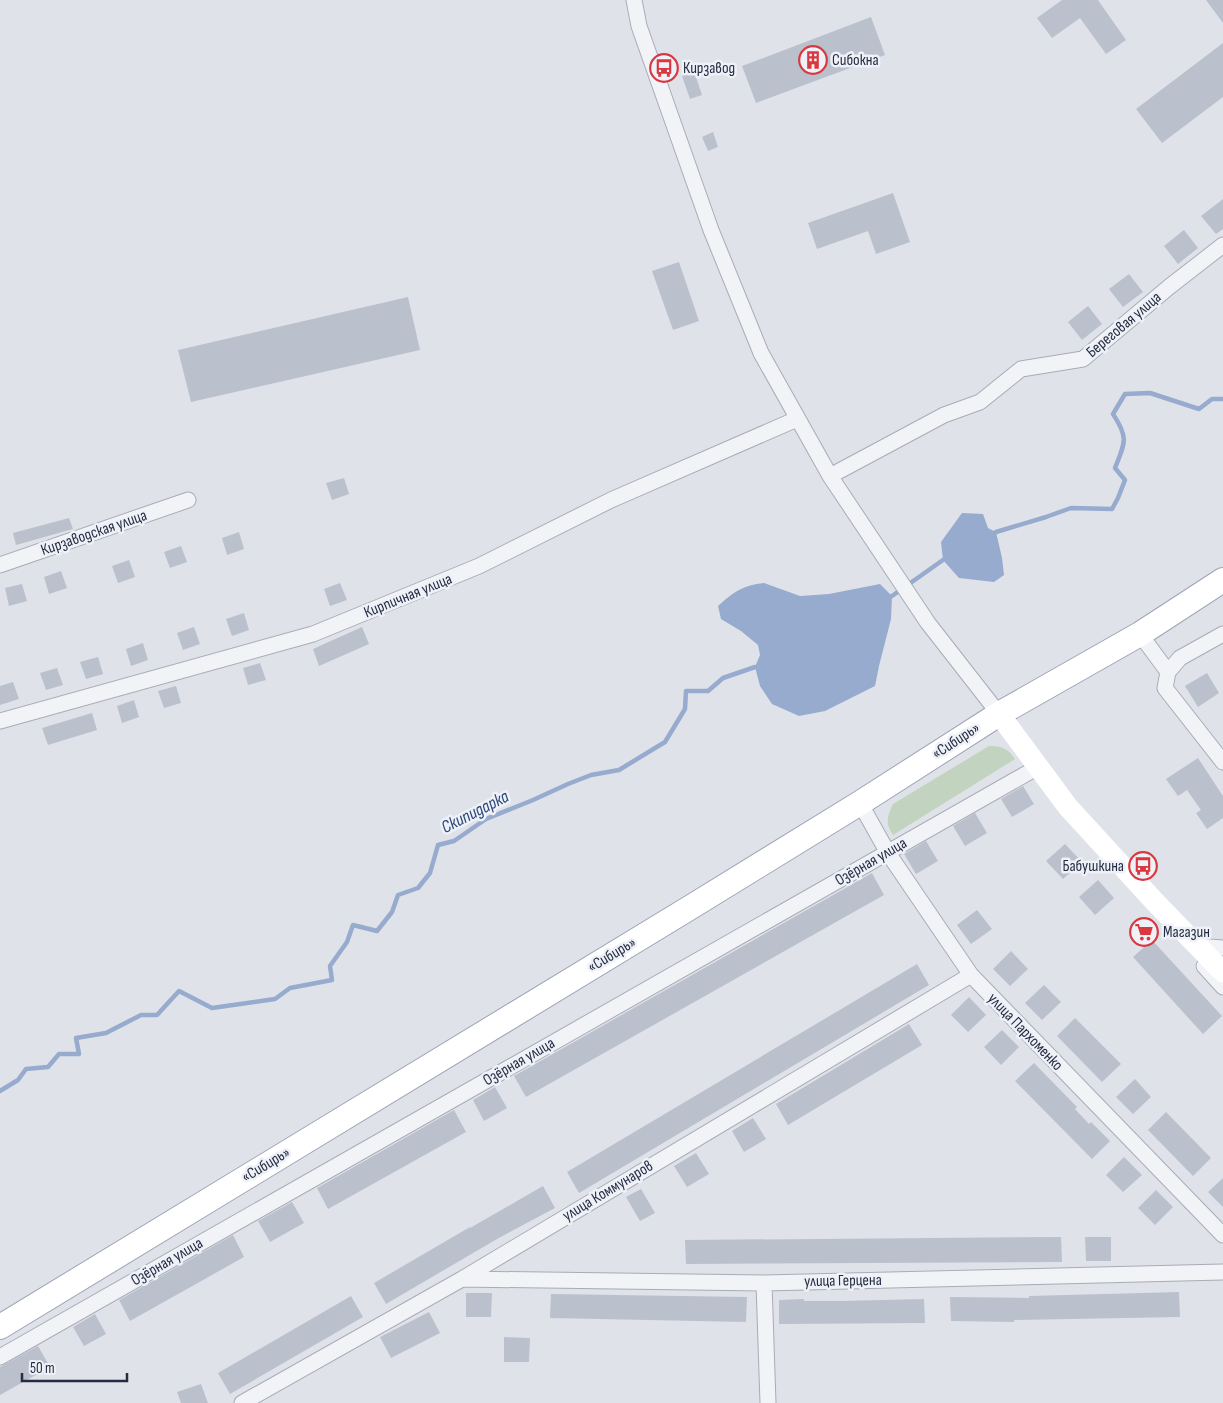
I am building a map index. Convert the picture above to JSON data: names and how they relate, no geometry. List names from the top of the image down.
{
  "streets": {
    "main road": ["«Сибирь»"],
    "street": [
      "Береговая улица",
      "Кирзаводская улица",
      "Кирпичная улица",
      "Озёрная улица",
      "улица Пархоменко",
      "улица Коммунаров",
      "улица Герцена"
    ]
  },
  "crossings": [
    ["«Сибирь»", "улица Пархоменко"],
    ["Озёрная улица", "улица Пархоменко"],
    ["улица Пархоменко", "улица Коммунаров"],
    ["улица Коммунаров", "улица Герцена"]
  ],
  "water": ["Скипидарка"],
  "places": {
    "building": ["Сибокна"],
    "bus stop": ["Кирзавод", "Бабушкина"],
    "supermarket": ["Магазин"]
  },
  "scale_bar": "50 m"
}
